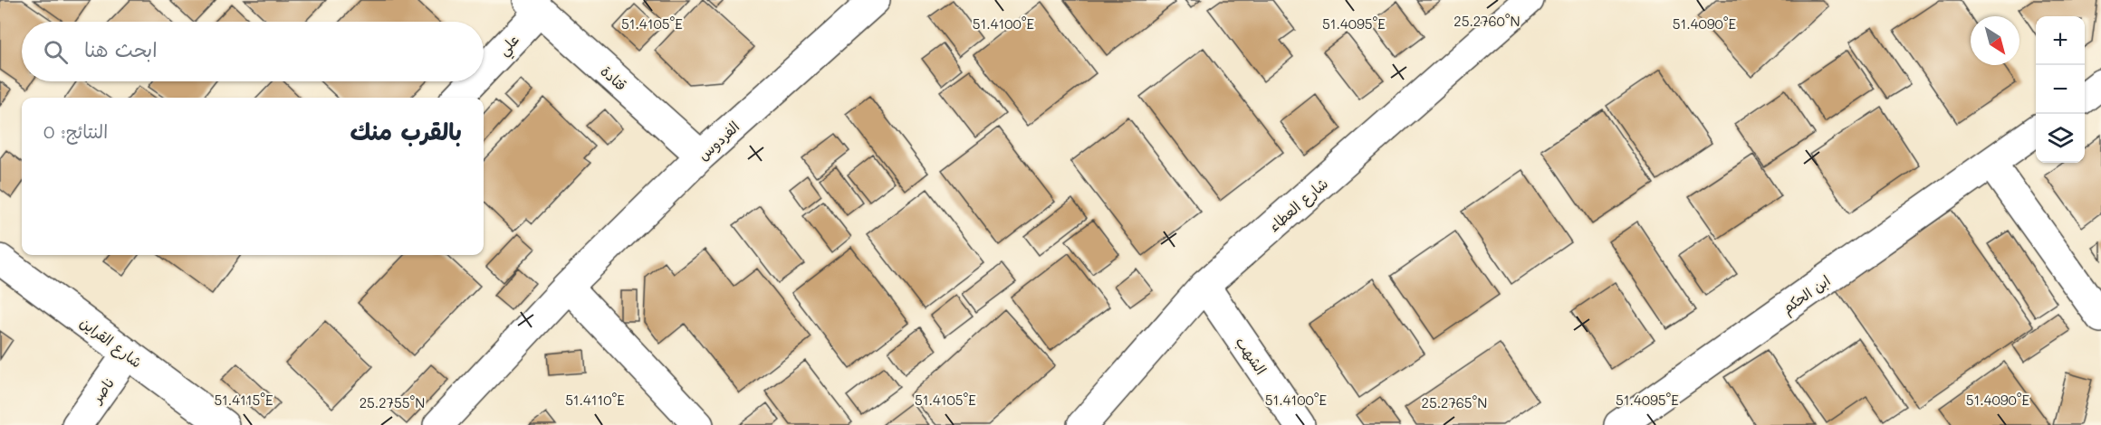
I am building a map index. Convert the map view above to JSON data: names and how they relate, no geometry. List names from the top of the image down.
{
  "streets": {
    "street": [
      "علي",
      "قتادة",
      "الفردوس",
      "شارع العطاء",
      "ابن الحكم",
      "شارع القراين",
      "الشهب",
      "ناصر"
    ]
  },
  "crossings": [
    ["علي", "قتادة"],
    ["قتادة", "الفردوس"],
    ["شارع العطاء", "الشهب"],
    ["شارع القراين", "ناصر"]
  ],
  "north": "bottom right",
  "page": {
    "map_buttons": ["+", "−"],
    "search": "ابحث هنا",
    "heading": ["بالقرب منك", "النتائج: 0"]
  },
  "coordinates": [
    "25.2760°N",
    "51.4105°E",
    "51.4100°E",
    "51.4095°E",
    "51.4090°E",
    "51.4115°E",
    "51.4110°E",
    "25.2755°N",
    "25.2765°N"
  ]
}
